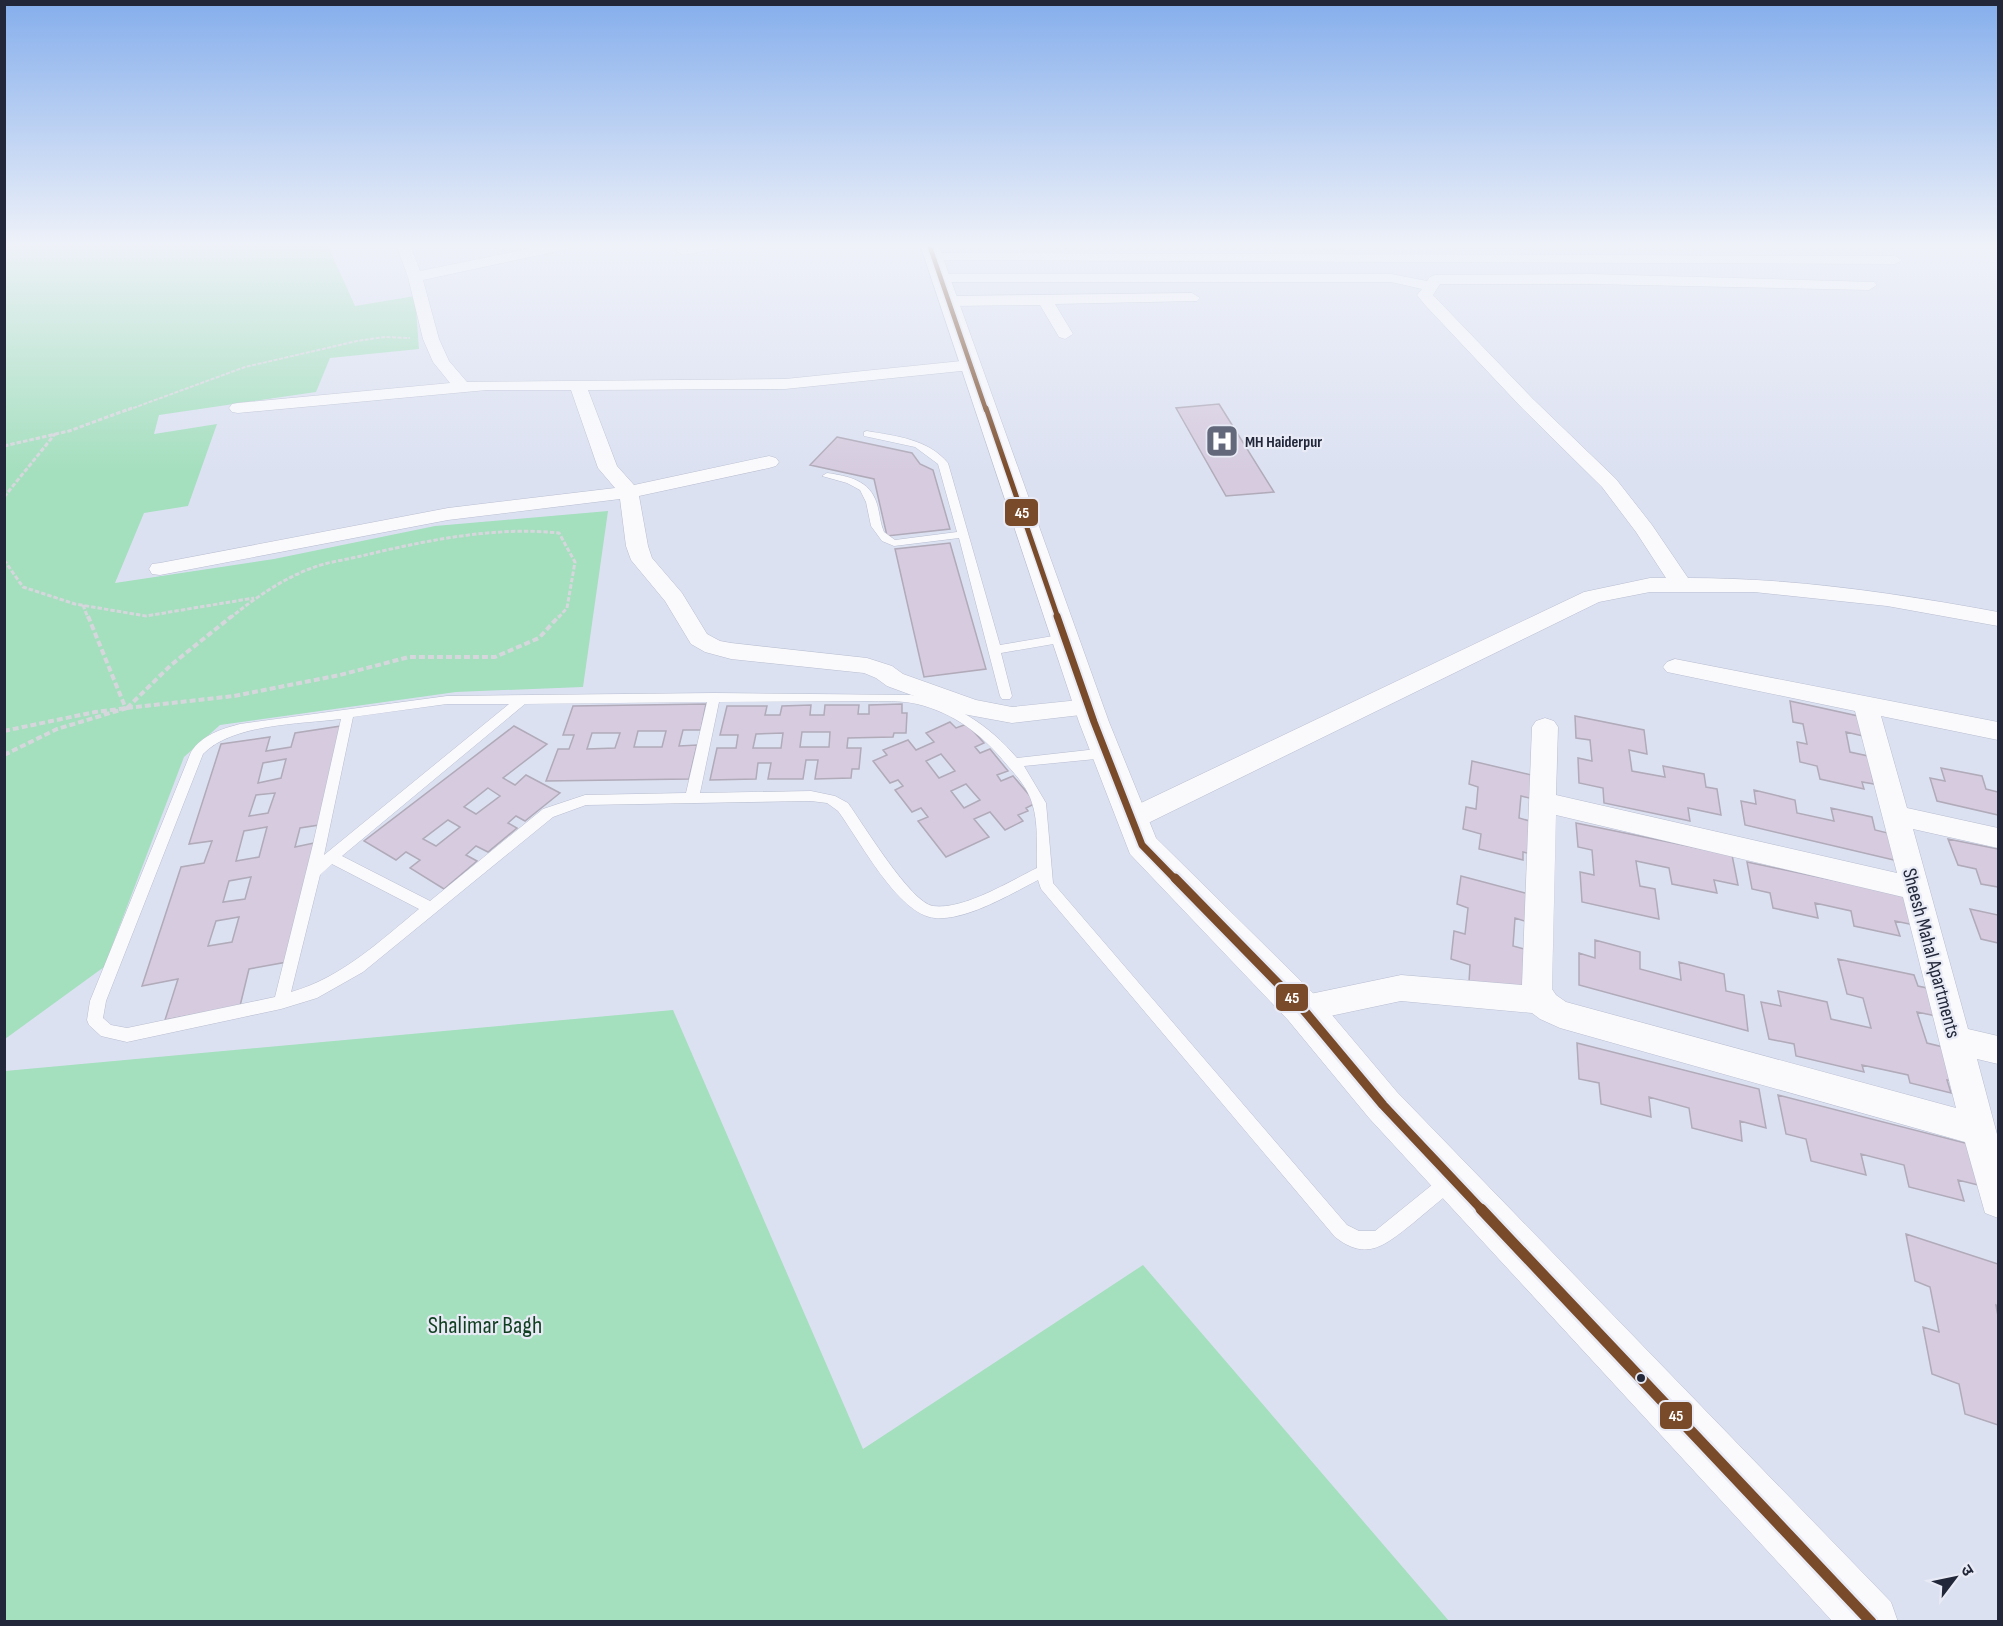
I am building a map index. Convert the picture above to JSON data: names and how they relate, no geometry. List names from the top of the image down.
{
  "streets": {
    "street": ["Sheesh Mahal Apartments"]
  },
  "parks": ["Shalimar Bagh"],
  "places": {
    "hospital": ["MH Haiderpur"]
  },
  "lines": ["transit line 45"],
  "north": "top right"
}
